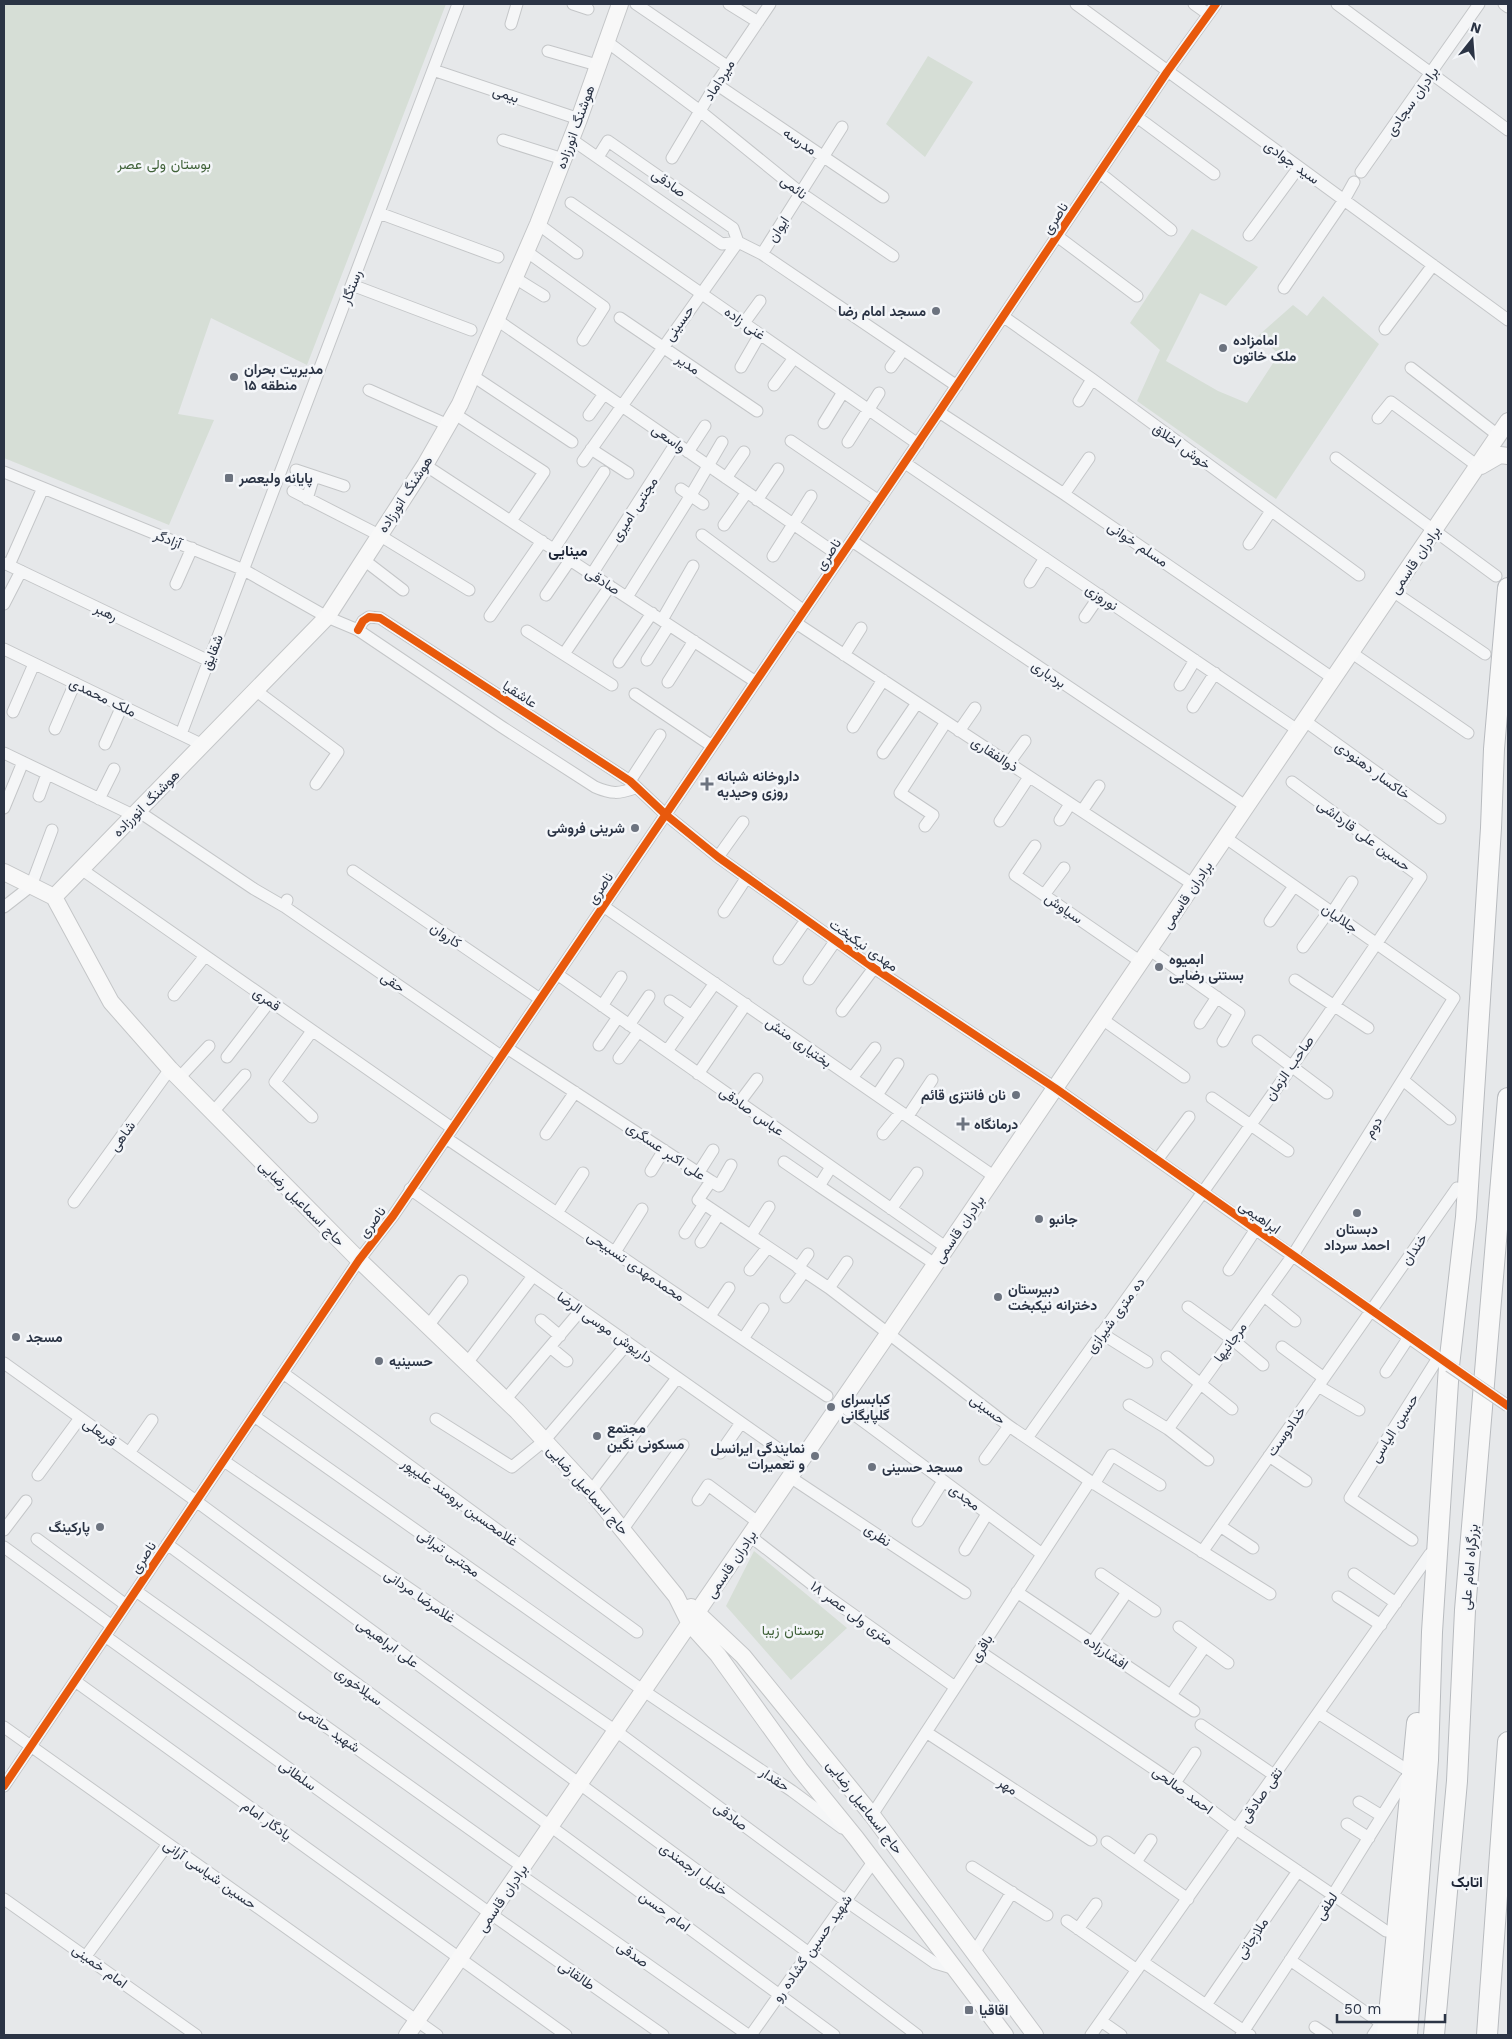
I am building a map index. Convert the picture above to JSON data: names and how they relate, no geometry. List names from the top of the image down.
{
  "streets": {
    "highway": ["بزرگراه امام علی"],
    "main road": ["هوشنگ انورزاده", "برادران قاسمی", "حاج اسماعیل رضایی"],
    "street": [
      "میرداماد",
      "بیمی",
      "برادران سجادی",
      "مدرسه",
      "سید جوادی",
      "صادقی",
      "نائمی",
      "ناصری",
      "ایوان",
      "رستگار",
      "حسینی",
      "غنی زاده",
      "مدیر",
      "واسعی",
      "خوش اخلاق",
      "مجتبی امیری",
      "آزادگر",
      "مسلم خوانی",
      "نوروزی",
      "رهبر",
      "شقایق",
      "بردباری",
      "عاشقیا",
      "ملک محمدی",
      "ذوالفقاری",
      "خاکسار دهنودی",
      "حسین علی قارداشی",
      "سیاوش",
      "جلالیان",
      "کاروان",
      "مهدی نیکبخت",
      "حقی",
      "قمری",
      "بختیاری منش",
      "صاحب الزمان",
      "عباس صادقی",
      "دوم",
      "شاهی",
      "علی اکبر عسگری",
      "ابراهیمی",
      "خندان",
      "محمدمهدی تسبیحی",
      "ده متری شیرازی",
      "داریوش موسی الرضا",
      "مرجانیها",
      "حسین الیاسی",
      "خدادوست",
      "قربعلی",
      "مجدی",
      "غلامحسین برومند علیپور",
      "نظری",
      "مجتبی تبرائی",
      "غلامرضا مردانی",
      "۱۸ متری ولی عصر",
      "علی ابراهیمی",
      "باقری",
      "افشارزاده",
      "سیلاخوری",
      "شهید حاتمی",
      "سلطانی",
      "حقدار",
      "مهر",
      "احمد صالحی",
      "تقی صادقی",
      "یادگار امام",
      "خلیل ارجمندی",
      "حسین شیاسی آرانی",
      "لطفی",
      "امام حسن",
      "ملازجاتی",
      "شهید حسین گشاده رو",
      "صدقی",
      "امام خمینی",
      "طالقانی"
    ]
  },
  "crossings": [
    ["میرداماد", "مدرسه"],
    ["میرداماد", "نائمی"],
    ["بیمی", "هوشنگ انورزاده"],
    ["بیمی", "رستگار"],
    ["هوشنگ انورزاده", "صادقی"],
    ["هوشنگ انورزاده", "واسعی"],
    ["هوشنگ انورزاده", "آزادگر"],
    ["هوشنگ انورزاده", "ملک محمدی"],
    ["هوشنگ انورزاده", "حقی"],
    ["هوشنگ انورزاده", "قمری"],
    ["هوشنگ انورزاده", "حاج اسماعیل رضایی"],
    ["مدرسه", "ایوان"],
    ["سید جوادی", "ناصری"],
    ["صادقی", "ناصری"],
    ["صادقی", "ایوان"],
    ["صادقی", "حسینی"],
    ["صادقی", "مجتبی امیری"],
    ["صادقی", "برادران قاسمی"],
    ["صادقی", "غلامرضا مردانی"],
    ["صادقی", "شهید حسین گشاده رو"],
    ["نائمی", "ایوان"],
    ["ناصری", "غنی زاده"],
    ["ناصری", "واسعی"],
    ["ناصری", "خوش اخلاق"],
    ["ناصری", "مسلم خوانی"],
    ["ناصری", "نوروزی"],
    ["ناصری", "بردباری"],
    ["ناصری", "عاشقیا"],
    ["ناصری", "ذوالفقاری"],
    ["ناصری", "کاروان"],
    ["ناصری", "مهدی نیکبخت"],
    ["ناصری", "حقی"],
    ["ناصری", "قمری"],
    ["ناصری", "بختیاری منش"],
    ["ناصری", "عباس صادقی"],
    ["ناصری", "علی اکبر عسگری"],
    ["ناصری", "حاج اسماعیل رضایی"],
    ["ناصری", "محمدمهدی تسبیحی"],
    ["ناصری", "داریوش موسی الرضا"],
    ["ناصری", "قربعلی"],
    ["ناصری", "غلامحسین برومند علیپور"],
    ["ناصری", "مجتبی تبرائی"],
    ["ناصری", "غلامرضا مردانی"],
    ["ناصری", "علی ابراهیمی"],
    ["ناصری", "سیلاخوری"],
    ["ناصری", "شهید حاتمی"],
    ["ناصری", "سلطانی"],
    ["ناصری", "یادگار امام"],
    ["ناصری", "حسین شیاسی آرانی"],
    ["رستگار", "آزادگر"],
    ["رستگار", "شقایق"],
    ["حسینی", "غنی زاده"],
    ["حسینی", "مدیر"],
    ["حسینی", "واسعی"],
    ["حسینی", "برادران قاسمی"],
    ["حسینی", "علی اکبر عسگری"],
    ["حسینی", "ده متری شیرازی"],
    ["حسینی", "باقری"],
    ["واسعی", "مجتبی امیری"],
    ["آزادگر", "شقایق"],
    ["آزادگر", "عاشقیا"],
    ["مسلم خوانی", "برادران قاسمی"],
    ["برادران قاسمی", "نوروزی"],
    ["برادران قاسمی", "بردباری"],
    ["برادران قاسمی", "ذوالفقاری"],
    ["برادران قاسمی", "خاکسار دهنودی"],
    ["برادران قاسمی", "سیاوش"],
    ["برادران قاسمی", "جلالیان"],
    ["برادران قاسمی", "مهدی نیکبخت"],
    ["برادران قاسمی", "بختیاری منش"],
    ["برادران قاسمی", "عباس صادقی"],
    ["برادران قاسمی", "علی اکبر عسگری"],
    ["برادران قاسمی", "حاج اسماعیل رضایی"],
    ["برادران قاسمی", "ابراهیمی"],
    ["برادران قاسمی", "محمدمهدی تسبیحی"],
    ["برادران قاسمی", "داریوش موسی الرضا"],
    ["برادران قاسمی", "مجدی"],
    ["برادران قاسمی", "نظری"],
    ["برادران قاسمی", "مجتبی تبرائی"],
    ["برادران قاسمی", "غلامرضا مردانی"],
    ["برادران قاسمی", "۱۸ متری ولی عصر"],
    ["برادران قاسمی", "علی ابراهیمی"],
    ["برادران قاسمی", "سیلاخوری"],
    ["برادران قاسمی", "شهید حاتمی"],
    ["برادران قاسمی", "سلطانی"],
    ["برادران قاسمی", "یادگار امام"],
    ["برادران قاسمی", "خلیل ارجمندی"],
    ["برادران قاسمی", "حسین شیاسی آرانی"],
    ["برادران قاسمی", "امام حسن"],
    ["برادران قاسمی", "صدقی"],
    ["برادران قاسمی", "طالقانی"],
    ["نوروزی", "خاکسار دهنودی"],
    ["رهبر", "شقایق"],
    ["شقایق", "ملک محمدی"],
    ["عاشقیا", "مهدی نیکبخت"],
    ["حسین علی قارداشی", "جلالیان"],
    ["حسین علی قارداشی", "صاحب الزمان"],
    ["جلالیان", "صاحب الزمان"],
    ["جلالیان", "دوم"],
    ["مهدی نیکبخت", "ابراهیمی"],
    ["حقی", "علی اکبر عسگری"],
    ["قمری", "محمدمهدی تسبیحی"],
    ["صاحب الزمان", "ابراهیمی"],
    ["صاحب الزمان", "ده متری شیرازی"],
    ["دوم", "ابراهیمی"],
    ["دوم", "مرجانیها"],
    ["شاهی", "حاج اسماعیل رضایی"],
    ["حاج اسماعیل رضایی", "باقری"],
    ["حاج اسماعیل رضایی", "حقدار"],
    ["حاج اسماعیل رضایی", "شهید حسین گشاده رو"],
    ["ابراهیمی", "خندان"],
    ["ابراهیمی", "ده متری شیرازی"],
    ["ابراهیمی", "مرجانیها"],
    ["ابراهیمی", "حسین الیاسی"],
    ["ابراهیمی", "خدادوست"],
    ["خندان", "خدادوست"],
    ["محمدمهدی تسبیحی", "مجدی"],
    ["داریوش موسی الرضا", "نظری"],
    ["قربعلی", "علی ابراهیمی"],
    ["مجدی", "باقری"],
    ["مجتبی تبرائی", "حقدار"],
    ["۱۸ متری ولی عصر", "باقری"],
    ["علی ابراهیمی", "خلیل ارجمندی"],
    ["باقری", "افشارزاده"],
    ["باقری", "مهر"],
    ["باقری", "احمد صالحی"],
    ["سیلاخوری", "امام حسن"],
    ["شهید حاتمی", "صدقی"],
    ["سلطانی", "طالقانی"],
    ["احمد صالحی", "تقی صادقی"],
    ["احمد صالحی", "لطفی"],
    ["احمد صالحی", "ملازجاتی"],
    ["تقی صادقی", "لطفی"],
    ["خلیل ارجمندی", "شهید حسین گشاده رو"],
    ["امام حسن", "شهید حسین گشاده رو"],
    ["شهید حسین گشاده رو", "صدقی"]
  ],
  "districts": ["مینایی", "اتابک"],
  "parks": ["بوستان ولی عصر", "بوستان زیبا"],
  "places": {
    "other": [
      "مسجد امام رضا",
      "امامزاده ملک خاتون",
      "مدیریت بحران منطقه ۱۵",
      "شرینی فروشی",
      "ابمیوه بستنی رضایی",
      "نان فانتزی قائم",
      "دبستان احمد سرداد",
      "جانبو",
      "دبیرستان دخترانه نیکبخت",
      "مسجد",
      "حسینیه",
      "کبابسرای گلپایگانی",
      "مجتمع مسکونی نگین",
      "نمایندگی ایرانسل و تعمیرات",
      "مسجد حسینی",
      "پارکینگ"
    ],
    "transit": ["پایانه ولیعصر", "اقاقیا"],
    "health": ["داروخانه شبانه روزی وحیدیه", "درمانگاه"]
  },
  "scale_bar": "50 m",
  "north": "top"
}
